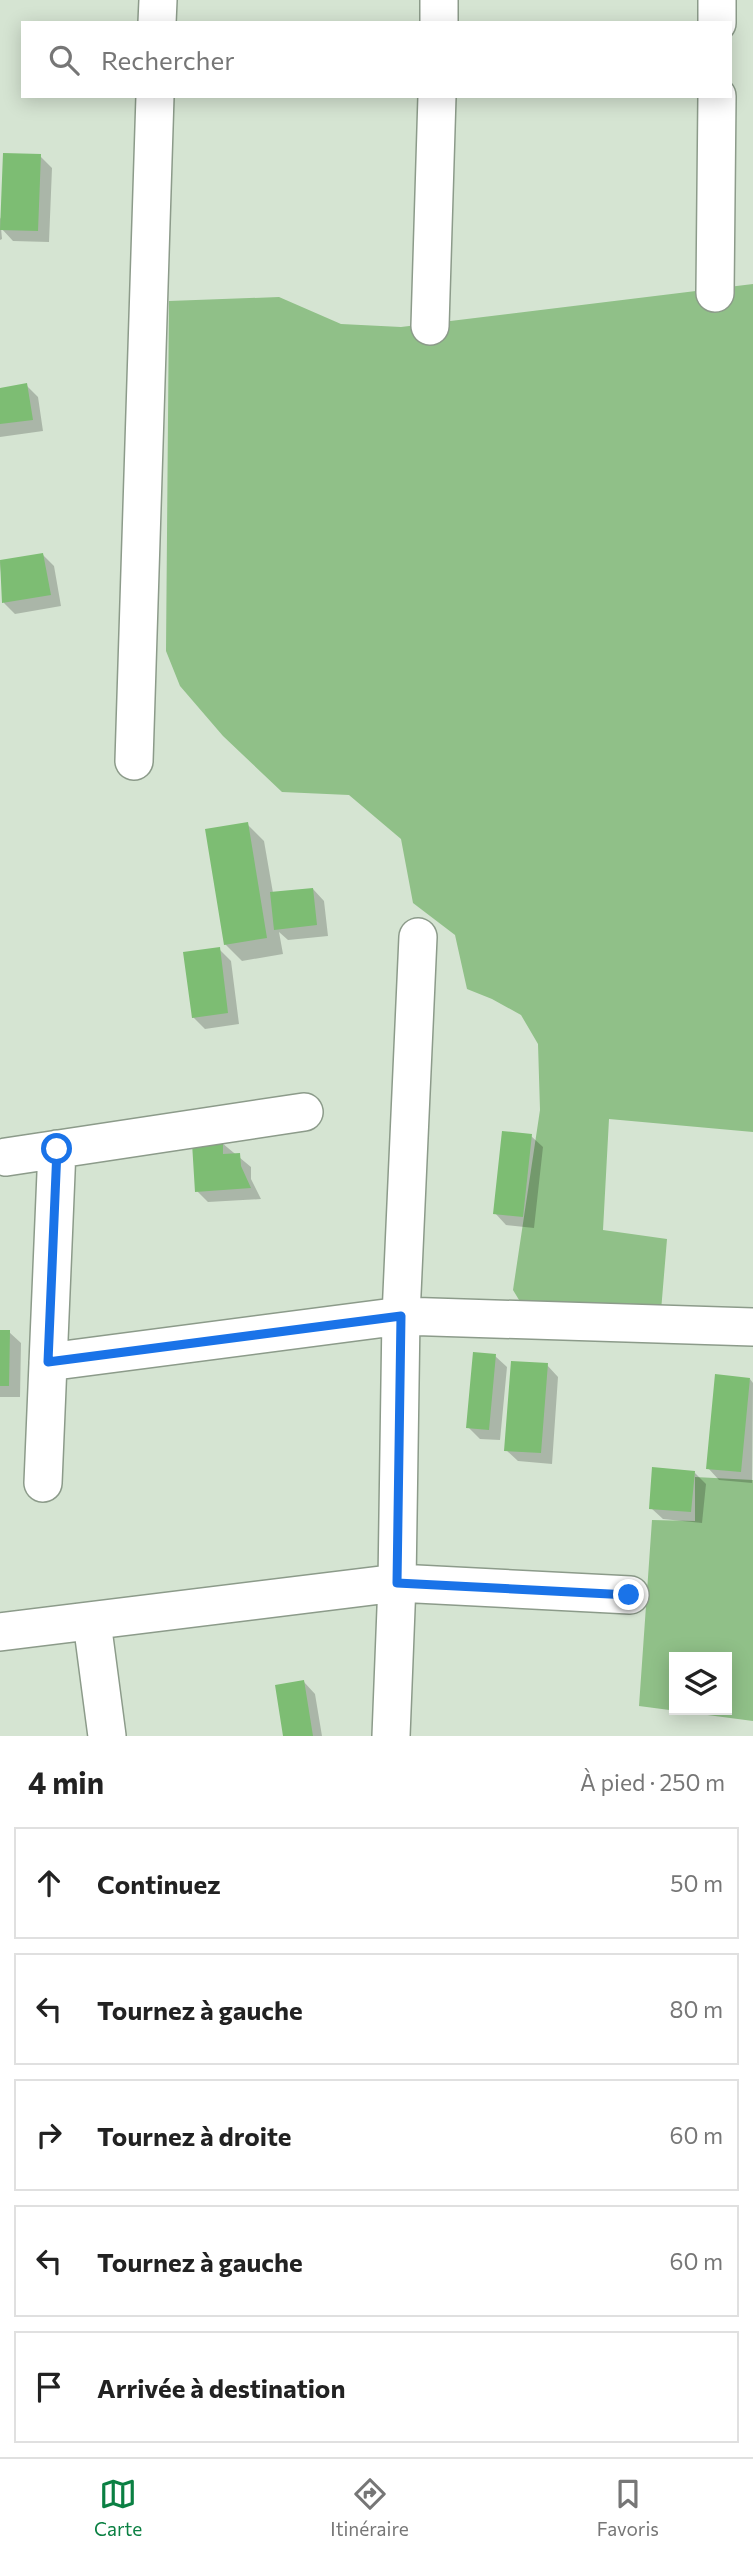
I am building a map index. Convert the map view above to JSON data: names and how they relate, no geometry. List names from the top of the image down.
{
  "page": {
    "search": "Rechercher",
    "heading": ["4 min", "À pied · 250 m"],
    "list": [
      ["Continuez", "50 m"],
      ["Tournez à gauche", "80 m"],
      ["Tournez à droite", "60 m"],
      ["Tournez à gauche", "60 m"],
      "Arrivée à destination"
    ],
    "nav": ["Carte", "Itinéraire", "Favoris"]
  }
}
